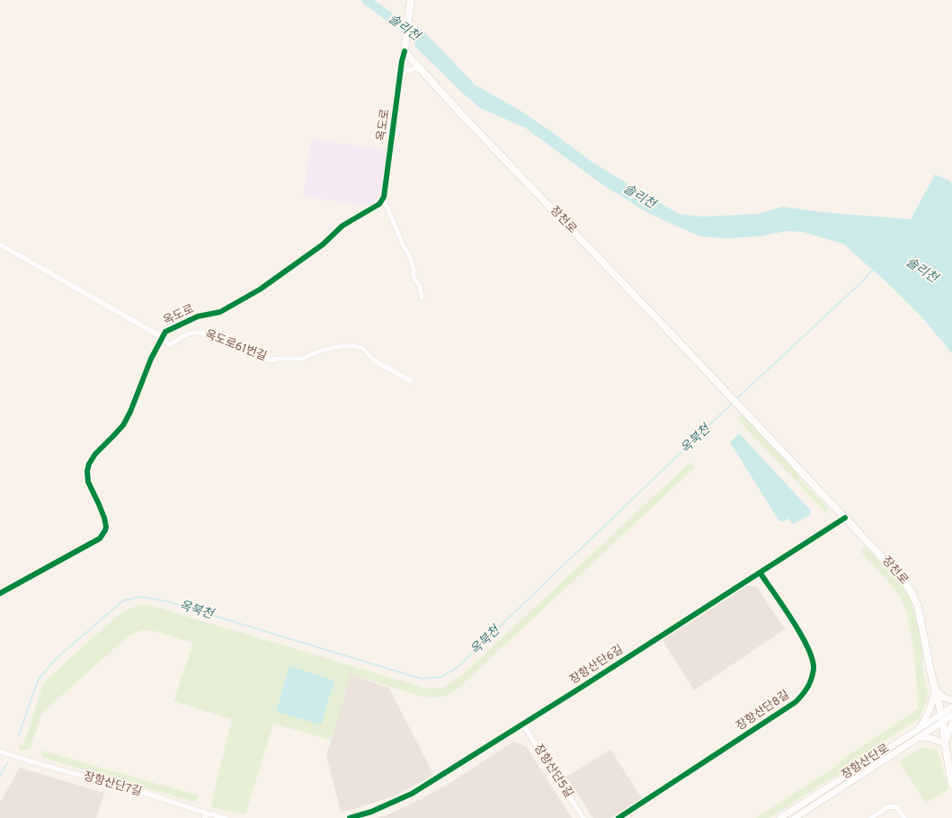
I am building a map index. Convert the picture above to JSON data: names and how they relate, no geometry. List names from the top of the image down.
{
  "streets": {
    "main road": ["장천로"],
    "street": [
      "옥도로",
      "옥도로61번길",
      "장항산단6길",
      "장항산단8길",
      "장항산단로",
      "장항산단5길",
      "장항산단7길"
    ]
  },
  "crossings": [
    ["옥도로", "장천로"],
    ["옥도로", "옥도로61번길"],
    ["장천로", "장항산단6길"],
    ["장천로", "장항산단로"],
    ["장항산단6길", "장항산단8길"],
    ["장항산단6길", "장항산단5길"]
  ],
  "water": ["솔리천", "옥북천"]
}
